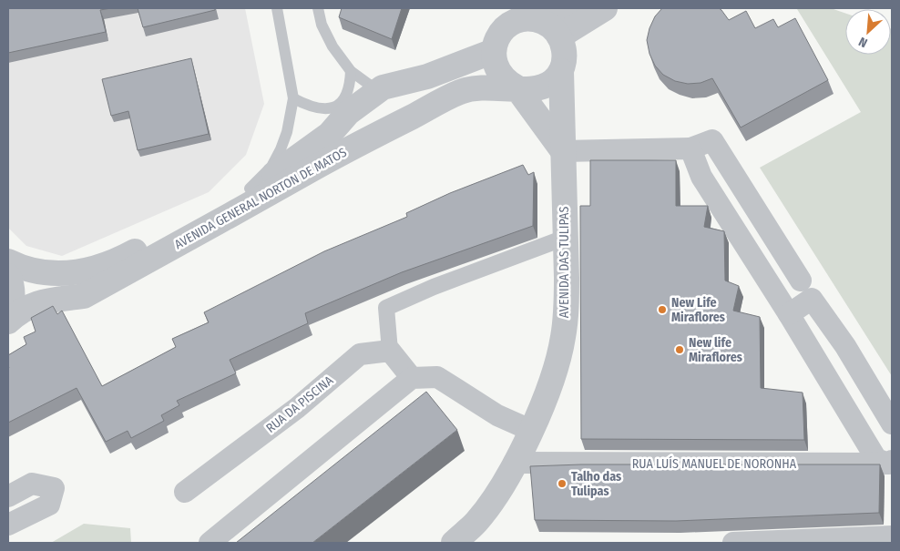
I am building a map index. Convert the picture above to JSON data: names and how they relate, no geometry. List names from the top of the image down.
{
  "streets": {
    "street": [
      "AVENIDA GENERAL NORTON DE MATOS",
      "AVENIDA DAS TULIPAS",
      "RUA DA PISCINA",
      "RUA LUÍS MANUEL DE NORONHA"
    ]
  },
  "crossings": [
    ["AVENIDA GENERAL NORTON DE MATOS", "AVENIDA DAS TULIPAS"],
    ["AVENIDA DAS TULIPAS", "RUA LUÍS MANUEL DE NORONHA"]
  ],
  "places": ["New Life Miraflores", "New life Miraflores", "Talho das Tulipas"],
  "north": "bottom left"
}
